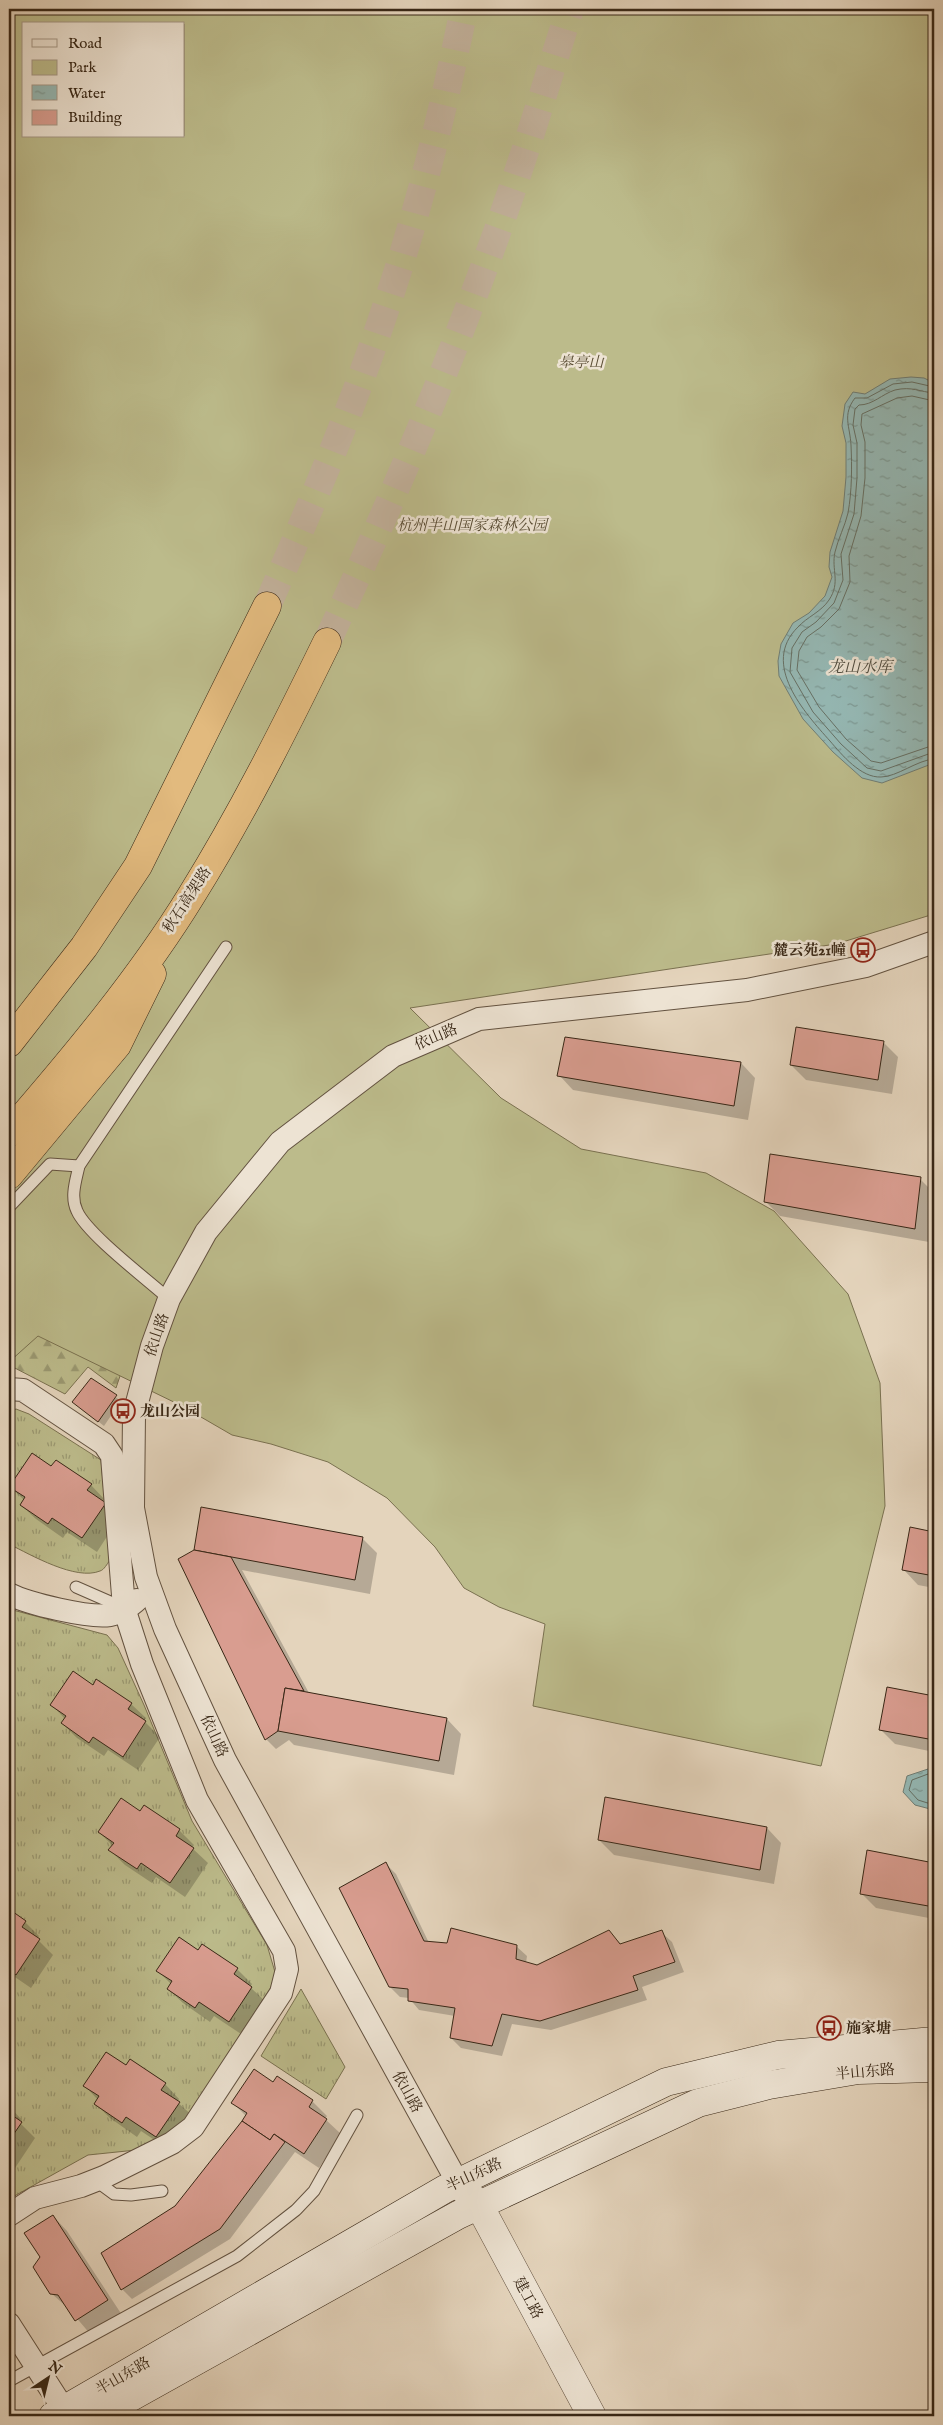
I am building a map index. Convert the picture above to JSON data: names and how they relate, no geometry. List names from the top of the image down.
{
  "streets": {
    "highway": ["秋石高架路"],
    "main road": ["半山东路", "建工路"],
    "street": ["依山路"]
  },
  "crossings": [
    ["依山路", "半山东路"],
    ["依山路", "建工路"],
    ["半山东路", "建工路"]
  ],
  "water": ["龙山水库"],
  "parks": ["皋亭山", "杭州半山国家森林公园"],
  "places": {
    "bus stop": ["麓云苑21幢", "龙山公园", "施家塘"]
  },
  "legend": [
    "Road",
    "Park",
    "Water",
    "Building"
  ],
  "north": "top right"
}
